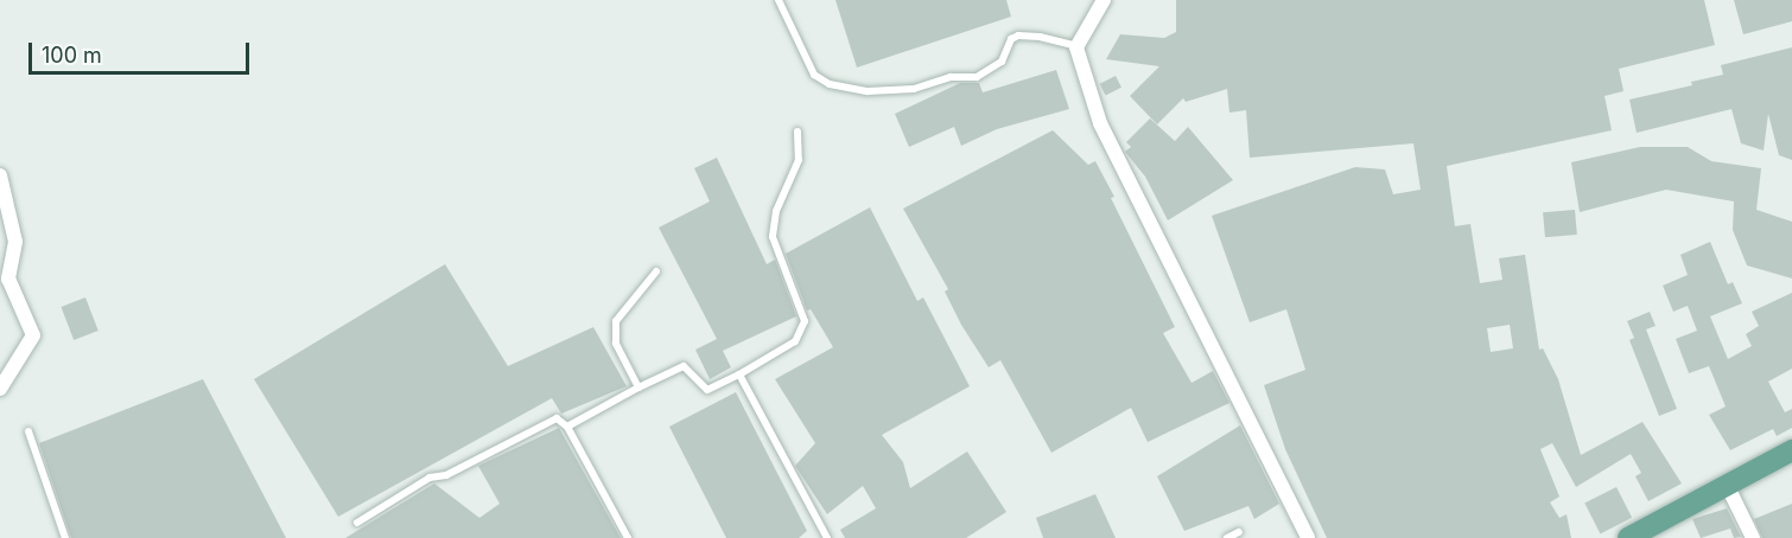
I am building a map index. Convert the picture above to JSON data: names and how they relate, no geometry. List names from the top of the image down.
{
  "scale_bar": "100 m"
}
